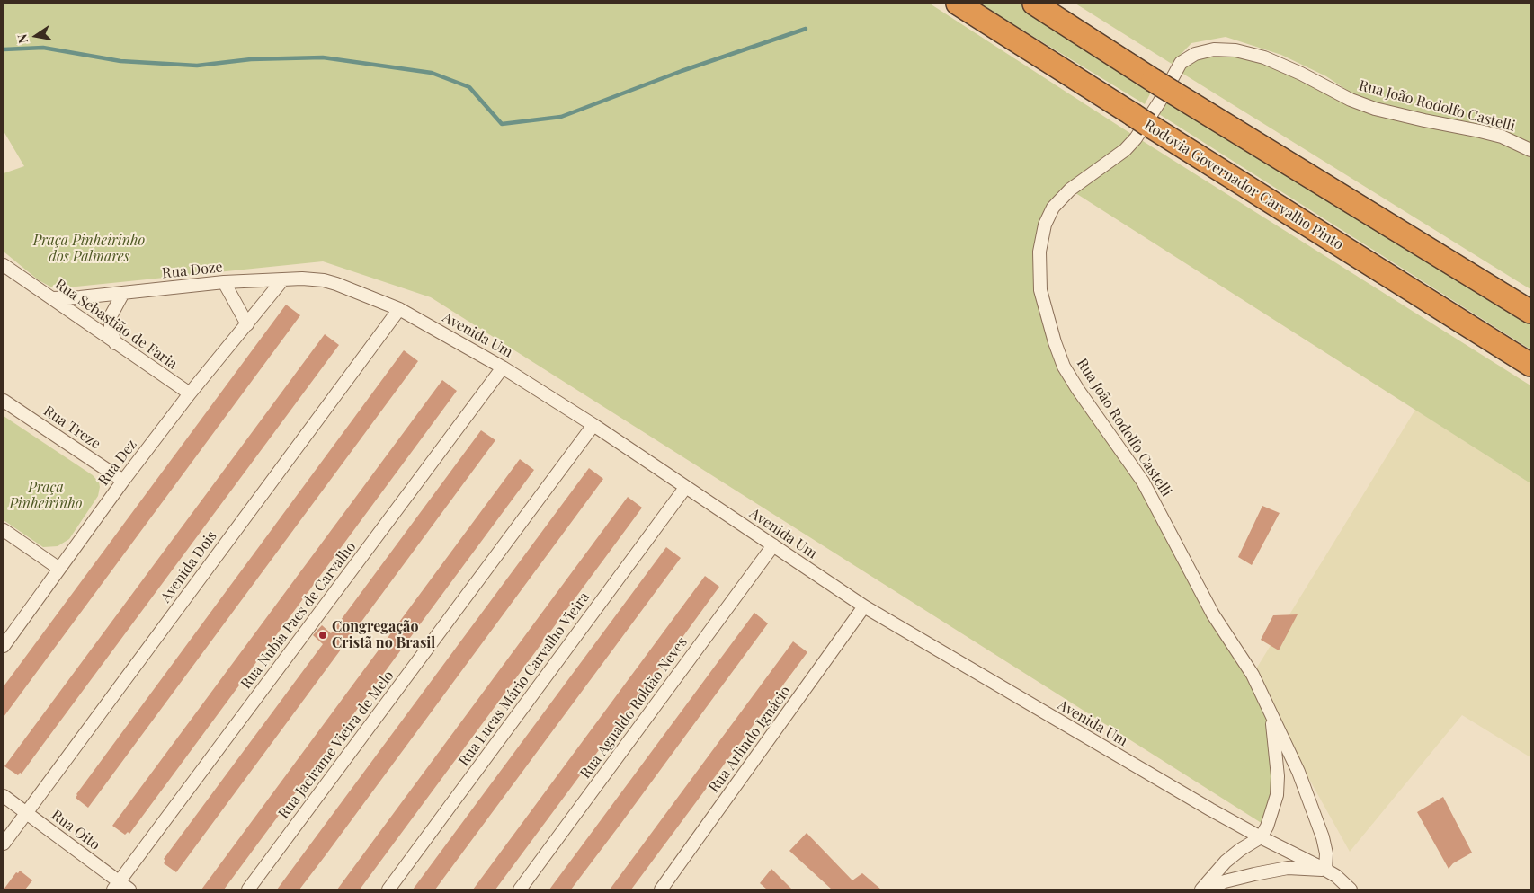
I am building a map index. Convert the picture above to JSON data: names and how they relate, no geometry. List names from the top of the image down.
{
  "streets": {
    "highway": ["Rodovia Governador Carvalho Pinto"],
    "street": [
      "Rua João Rodolfo Castelli",
      "Rua Doze",
      "Rua Sebastião de Faria",
      "Avenida Um",
      "Rua Treze",
      "Rua Dez",
      "Avenida Dois",
      "Rua Nubia Paes de Carvalho",
      "Rua Lucas Mário Carvalho Vieira",
      "Rua Agnaldo Roldão Neves",
      "Rua Arlindo Ignácio",
      "Rua Jacirame Vieira de Melo",
      "Rua Oito"
    ]
  },
  "crossings": [
    ["Rua João Rodolfo Castelli", "Avenida Um"],
    ["Rua Doze", "Rua Sebastião de Faria"],
    ["Rua Doze", "Avenida Um"],
    ["Rua Doze", "Rua Dez"],
    ["Rua Sebastião de Faria", "Rua Dez"],
    ["Avenida Um", "Rua Dez"],
    ["Avenida Um", "Avenida Dois"],
    ["Avenida Um", "Rua Nubia Paes de Carvalho"],
    ["Avenida Um", "Rua Lucas Mário Carvalho Vieira"],
    ["Avenida Um", "Rua Agnaldo Roldão Neves"],
    ["Avenida Um", "Rua Arlindo Ignácio"],
    ["Avenida Um", "Rua Jacirame Vieira de Melo"],
    ["Rua Treze", "Rua Dez"],
    ["Avenida Dois", "Rua Oito"],
    ["Rua Nubia Paes de Carvalho", "Rua Oito"]
  ],
  "parks": ["Praça Pinheirinho dos Palmares", "Praça Pinheirinho"],
  "places": ["Congregação Cristã no Brasil"],
  "north": "left"
}
